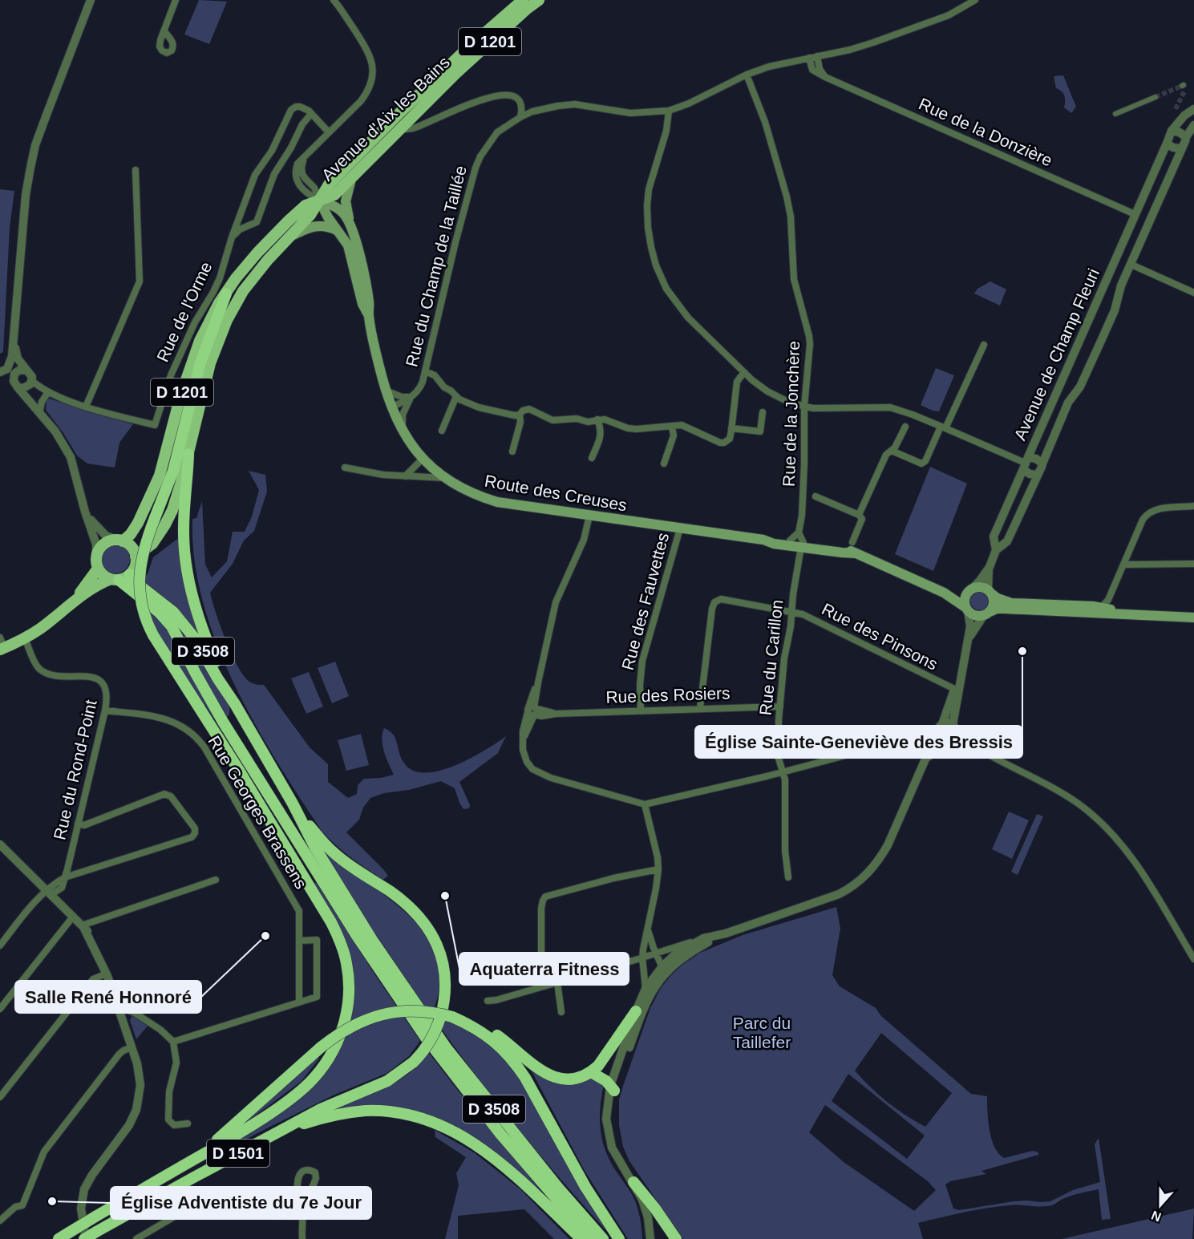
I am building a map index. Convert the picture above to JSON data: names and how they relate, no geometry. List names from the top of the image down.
{
  "streets": {
    "highway": ["D 3508", "D 1501"],
    "main road": ["D 1201", "Avenue d'Aix les Bains", "Route des Creuses"],
    "street": [
      "Rue de la Donzière",
      "Rue du Champ de la Taillée",
      "Rue de l'Orme",
      "Avenue de Champ Fleuri",
      "Rue de la Jonchère",
      "Rue des Fauvettes",
      "Rue des Pinsons",
      "Rue du Carillon",
      "Rue des Rosiers",
      "Rue du Rond-Point",
      "Rue Georges Brassens"
    ]
  },
  "crossings": [
    ["Avenue d'Aix les Bains", "Route des Creuses"],
    ["Avenue d'Aix les Bains", "D 3508"],
    ["Rue de la Donzière", "Rue du Champ de la Taillée"],
    ["Rue de la Donzière", "Avenue de Champ Fleuri"],
    ["Rue du Champ de la Taillée", "Rue de la Jonchère"],
    ["Rue du Champ de la Taillée", "Route des Creuses"],
    ["Avenue de Champ Fleuri", "Route des Creuses"],
    ["Route des Creuses", "Rue des Fauvettes"],
    ["Route des Creuses", "Rue du Carillon"],
    ["Rue des Fauvettes", "Rue des Rosiers"],
    ["Rue des Pinsons", "Rue du Carillon"],
    ["Rue des Pinsons", "Rue des Rosiers"],
    ["Rue du Carillon", "Rue des Rosiers"],
    ["Rue du Rond-Point", "Rue Georges Brassens"]
  ],
  "parks": ["Parc du Taillefer"],
  "places": [
    "Église Sainte-Geneviève des Bressis",
    "Aquaterra Fitness",
    "Salle René Honnoré",
    "Église Adventiste du 7e Jour"
  ],
  "north": "bottom"
}
